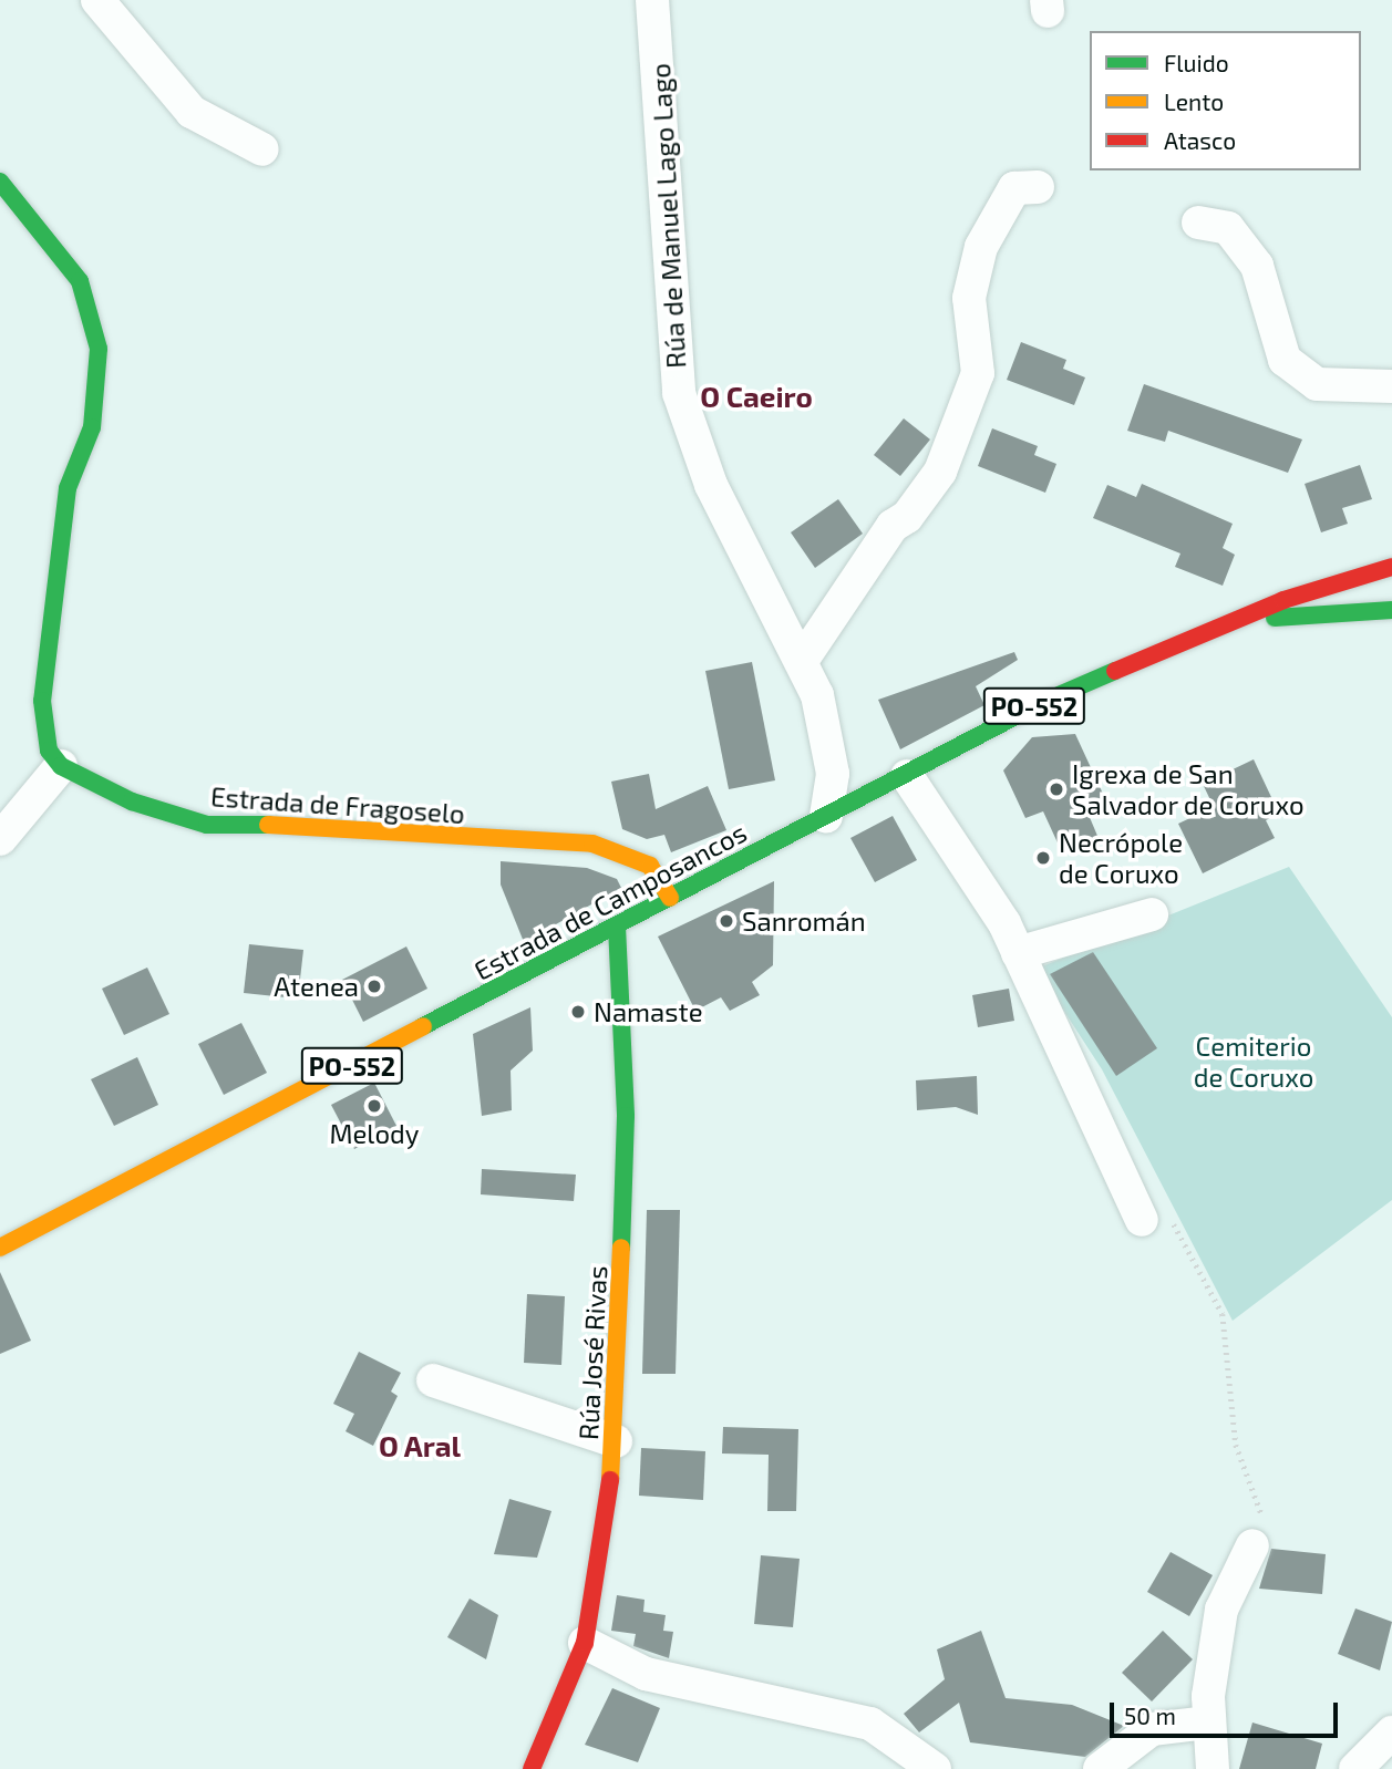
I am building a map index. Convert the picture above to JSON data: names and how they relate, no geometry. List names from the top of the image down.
{
  "streets": {
    "street": [
      "Rúa de Manuel Lago Lago",
      "PO-552",
      "Estrada de Fragoselo",
      "Estrada de Camposancos",
      "Rúa José Rivas"
    ]
  },
  "crossings": [
    ["Rúa de Manuel Lago Lago", "Estrada de Camposancos"],
    ["Estrada de Fragoselo", "Estrada de Camposancos"],
    ["Estrada de Camposancos", "Rúa José Rivas"]
  ],
  "districts": ["O Caeiro", "O Aral"],
  "parks": ["Cemiterio de Coruxo"],
  "places": [
    "Igrexa de San Salvador de Coruxo",
    "Necrópole de Coruxo",
    "Sanromán",
    "Atenea",
    "Namaste",
    "Melody"
  ],
  "legend": ["Fluido", "Lento", "Atasco"],
  "scale_bar": "50 m"
}
